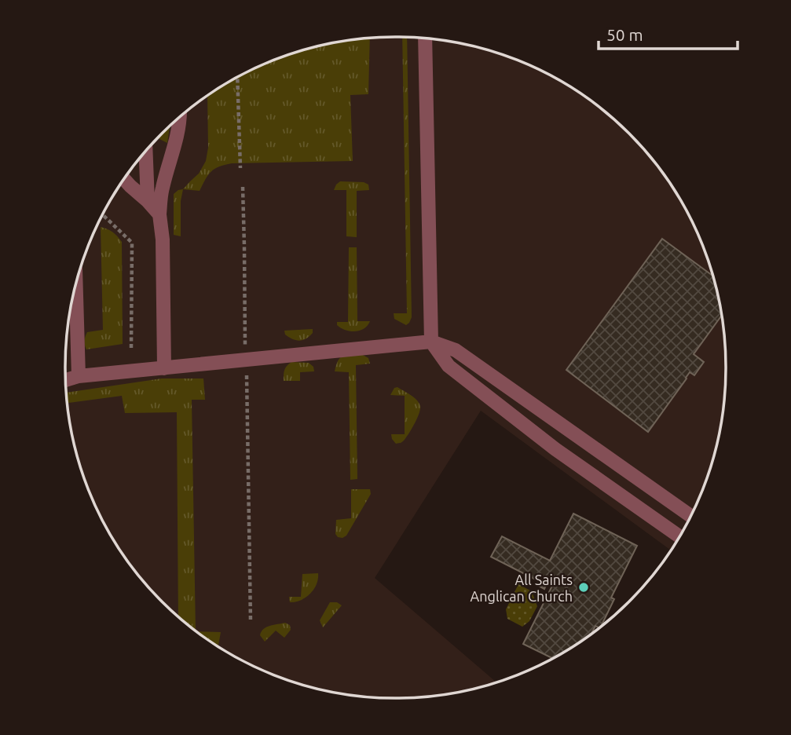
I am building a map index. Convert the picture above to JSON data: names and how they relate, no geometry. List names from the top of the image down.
{
  "places": ["All Saints Anglican Church"],
  "scale_bar": "50 m"
}
